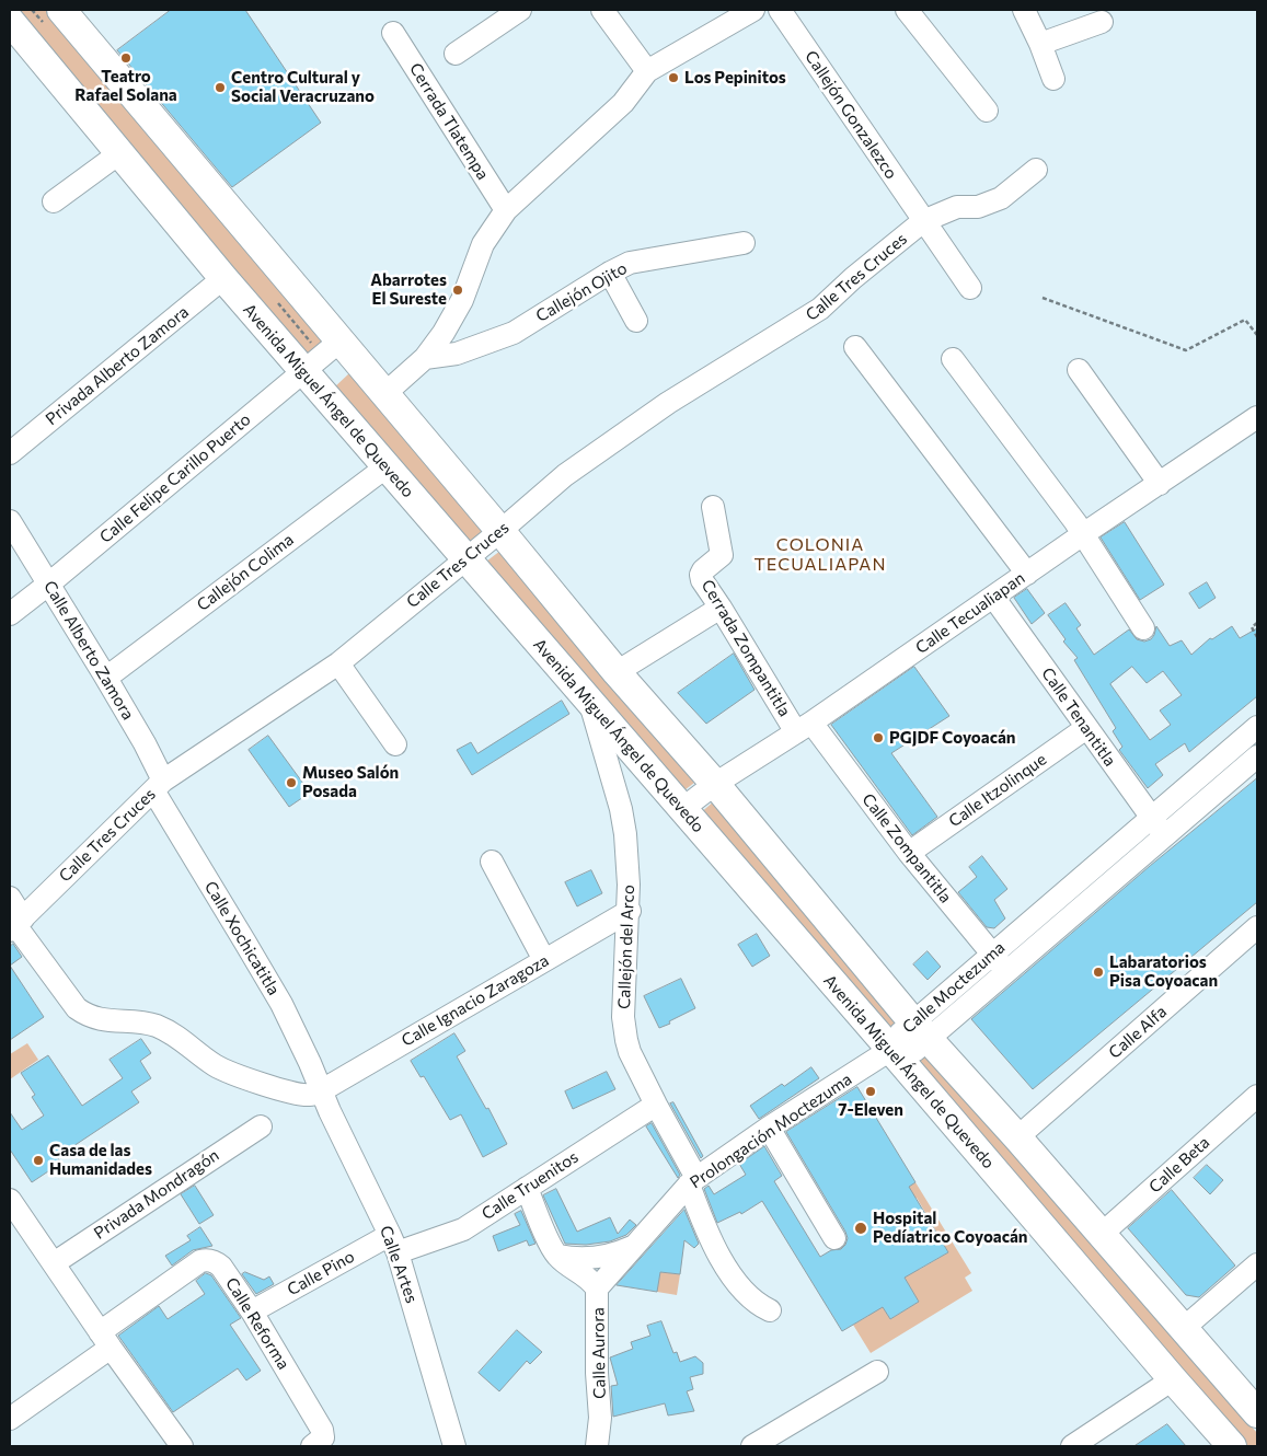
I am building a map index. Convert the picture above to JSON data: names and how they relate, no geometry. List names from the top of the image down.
{
  "streets": {
    "main road": ["Avenida Miguel Ángel de Quevedo"],
    "street": [
      "Callejón Gonzalezco",
      "Cerrada Tlatempa",
      "Calle Tres Cruces",
      "Callejón Ojito",
      "Privada Alberto Zamora",
      "Calle Felipe Carillo Puerto",
      "Callejón Colima",
      "Calle Tecualiapan",
      "Cerrada Zompantitla",
      "Calle Alberto Zamora",
      "Calle Tenantitla",
      "Calle Itzolinque",
      "Calle Zompantitla",
      "Calle Xochicatitla",
      "Callejón del Arco",
      "Calle Moctezuma",
      "Calle Ignacio Zaragoza",
      "Calle Alfa",
      "Prolongación Moctezuma",
      "Calle Beta",
      "Calle Truenitos",
      "Privada Mondragón",
      "Calle Artes",
      "Calle Pino",
      "Calle Reforma",
      "Calle Aurora"
    ]
  },
  "crossings": [
    ["Callejón Gonzalezco", "Calle Tres Cruces"],
    ["Calle Tres Cruces", "Avenida Miguel Ángel de Quevedo"],
    ["Calle Tres Cruces", "Calle Alberto Zamora"],
    ["Calle Tres Cruces", "Calle Xochicatitla"],
    ["Privada Alberto Zamora", "Avenida Miguel Ángel de Quevedo"],
    ["Avenida Miguel Ángel de Quevedo", "Calle Felipe Carillo Puerto"],
    ["Avenida Miguel Ángel de Quevedo", "Callejón Colima"],
    ["Avenida Miguel Ángel de Quevedo", "Calle Tecualiapan"],
    ["Avenida Miguel Ángel de Quevedo", "Callejón del Arco"],
    ["Avenida Miguel Ángel de Quevedo", "Calle Moctezuma"],
    ["Avenida Miguel Ángel de Quevedo", "Prolongación Moctezuma"],
    ["Calle Felipe Carillo Puerto", "Calle Alberto Zamora"],
    ["Callejón Colima", "Calle Alberto Zamora"],
    ["Calle Tecualiapan", "Cerrada Zompantitla"],
    ["Calle Tecualiapan", "Calle Tenantitla"],
    ["Calle Tecualiapan", "Calle Zompantitla"],
    ["Cerrada Zompantitla", "Calle Zompantitla"],
    ["Calle Alberto Zamora", "Calle Xochicatitla"],
    ["Calle Tenantitla", "Calle Itzolinque"],
    ["Calle Tenantitla", "Calle Moctezuma"],
    ["Calle Itzolinque", "Calle Zompantitla"],
    ["Calle Zompantitla", "Calle Moctezuma"],
    ["Calle Xochicatitla", "Calle Ignacio Zaragoza"],
    ["Calle Xochicatitla", "Calle Artes"],
    ["Callejón del Arco", "Calle Ignacio Zaragoza"],
    ["Callejón del Arco", "Prolongación Moctezuma"],
    ["Callejón del Arco", "Calle Truenitos"],
    ["Calle Moctezuma", "Prolongación Moctezuma"],
    ["Calle Ignacio Zaragoza", "Calle Artes"],
    ["Prolongación Moctezuma", "Calle Aurora"],
    ["Calle Truenitos", "Calle Artes"],
    ["Calle Truenitos", "Calle Pino"],
    ["Calle Artes", "Calle Pino"],
    ["Calle Pino", "Calle Reforma"]
  ],
  "districts": ["COLONIA TECUALIAPAN"],
  "places": [
    "Teatro Rafael Solana",
    "Los Pepinitos",
    "Centro Cultural y Social Veracruzano",
    "Abarrotes El Sureste",
    "PGJDF Coyoacán",
    "Museo Salón Posada",
    "Labaratorios Pisa Coyoacan",
    "7-Eleven",
    "Casa de las Humanidades",
    "Hospital Pedíatrico Coyoacán"
  ]
}
